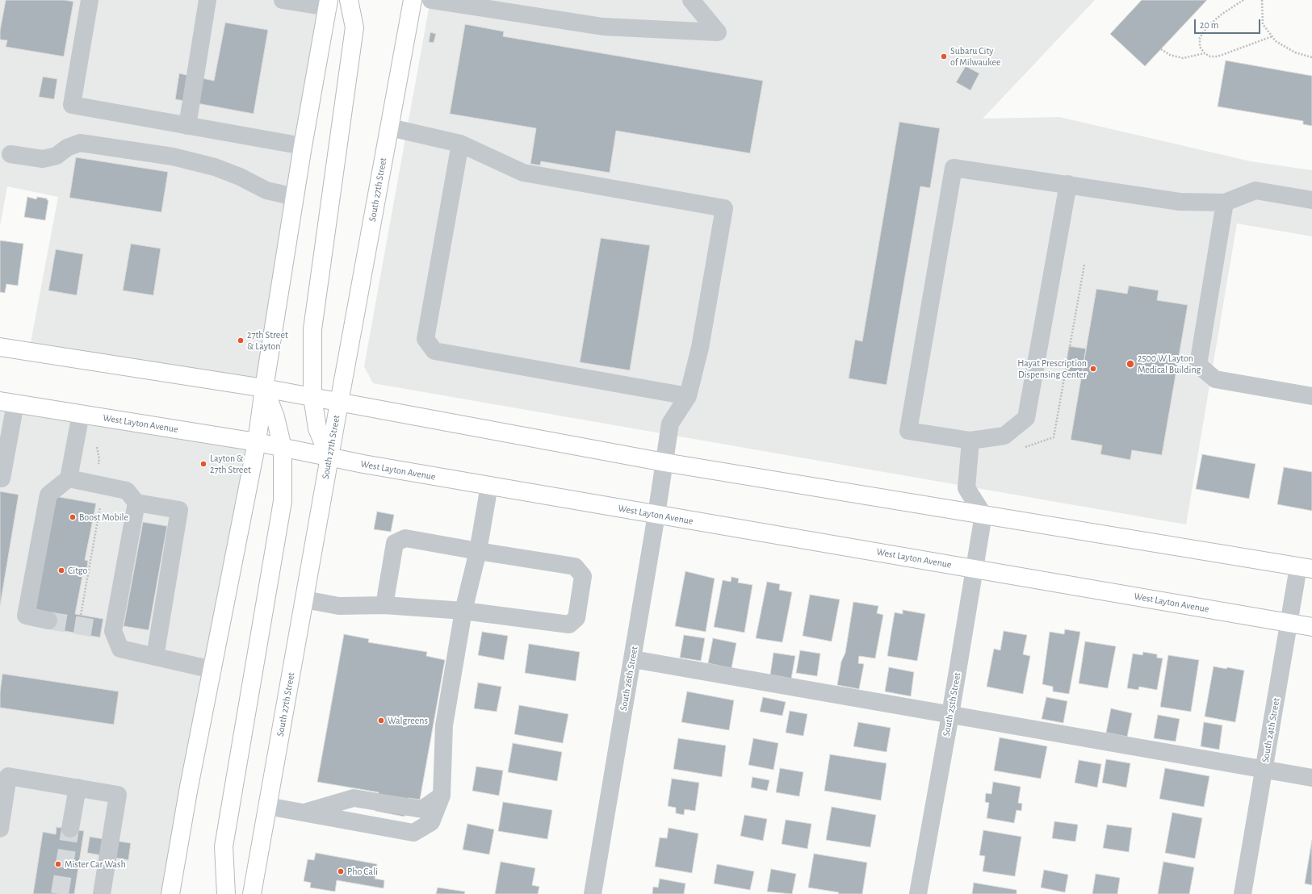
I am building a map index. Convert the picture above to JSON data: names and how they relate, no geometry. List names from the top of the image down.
{
  "streets": {
    "main road": ["South 27th Street", "West Layton Avenue"],
    "street": ["South 26th Street", "South 25th Street", "South 24th Street"]
  },
  "crossings": [
    ["South 27th Street", "West Layton Avenue"],
    ["West Layton Avenue", "South 26th Street"],
    ["West Layton Avenue", "South 25th Street"],
    ["West Layton Avenue", "South 24th Street"]
  ],
  "places": [
    "Subaru City of Milwaukee",
    "27th Street & Layton",
    "2500 W Layton Medical Building",
    "Hayat Prescription Dispensing Center",
    "Layton & 27th Street",
    "Boost Mobile",
    "Citgo",
    "Walgreens",
    "Mister Car Wash",
    "Pho Cali"
  ],
  "scale_bar": "20 m"
}
